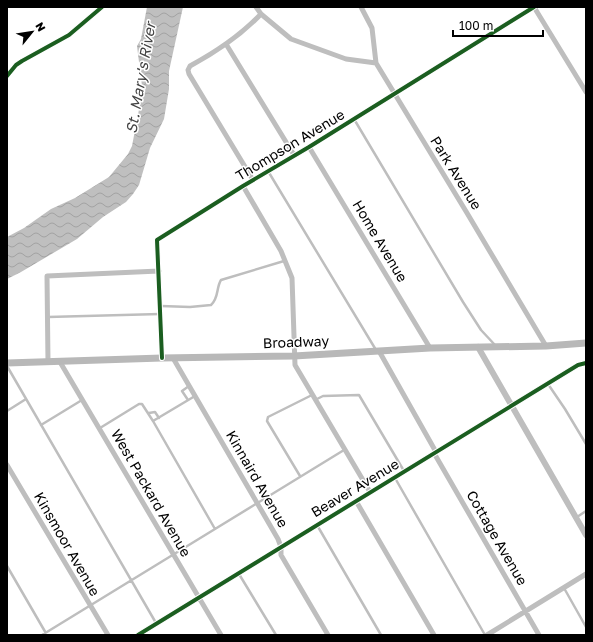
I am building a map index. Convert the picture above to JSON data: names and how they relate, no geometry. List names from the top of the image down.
{
  "streets": {
    "main road": ["Broadway"],
    "street": [
      "Thompson Avenue",
      "Park Avenue",
      "Home Avenue",
      "Kinnaird Avenue",
      "Beaver Avenue",
      "West Packard Avenue",
      "Cottage Avenue",
      "Kinsmoor Avenue"
    ]
  },
  "crossings": [
    ["Thompson Avenue", "Park Avenue"],
    ["Thompson Avenue", "Home Avenue"],
    ["Thompson Avenue", "Broadway"],
    ["Park Avenue", "Broadway"],
    ["Home Avenue", "Broadway"],
    ["Broadway", "Kinnaird Avenue"],
    ["Broadway", "West Packard Avenue"],
    ["Broadway", "Cottage Avenue"],
    ["Kinnaird Avenue", "Beaver Avenue"],
    ["Beaver Avenue", "West Packard Avenue"],
    ["Beaver Avenue", "Cottage Avenue"]
  ],
  "water": ["St. Mary's River"],
  "scale_bar": "100 m",
  "north": "top right"
}
